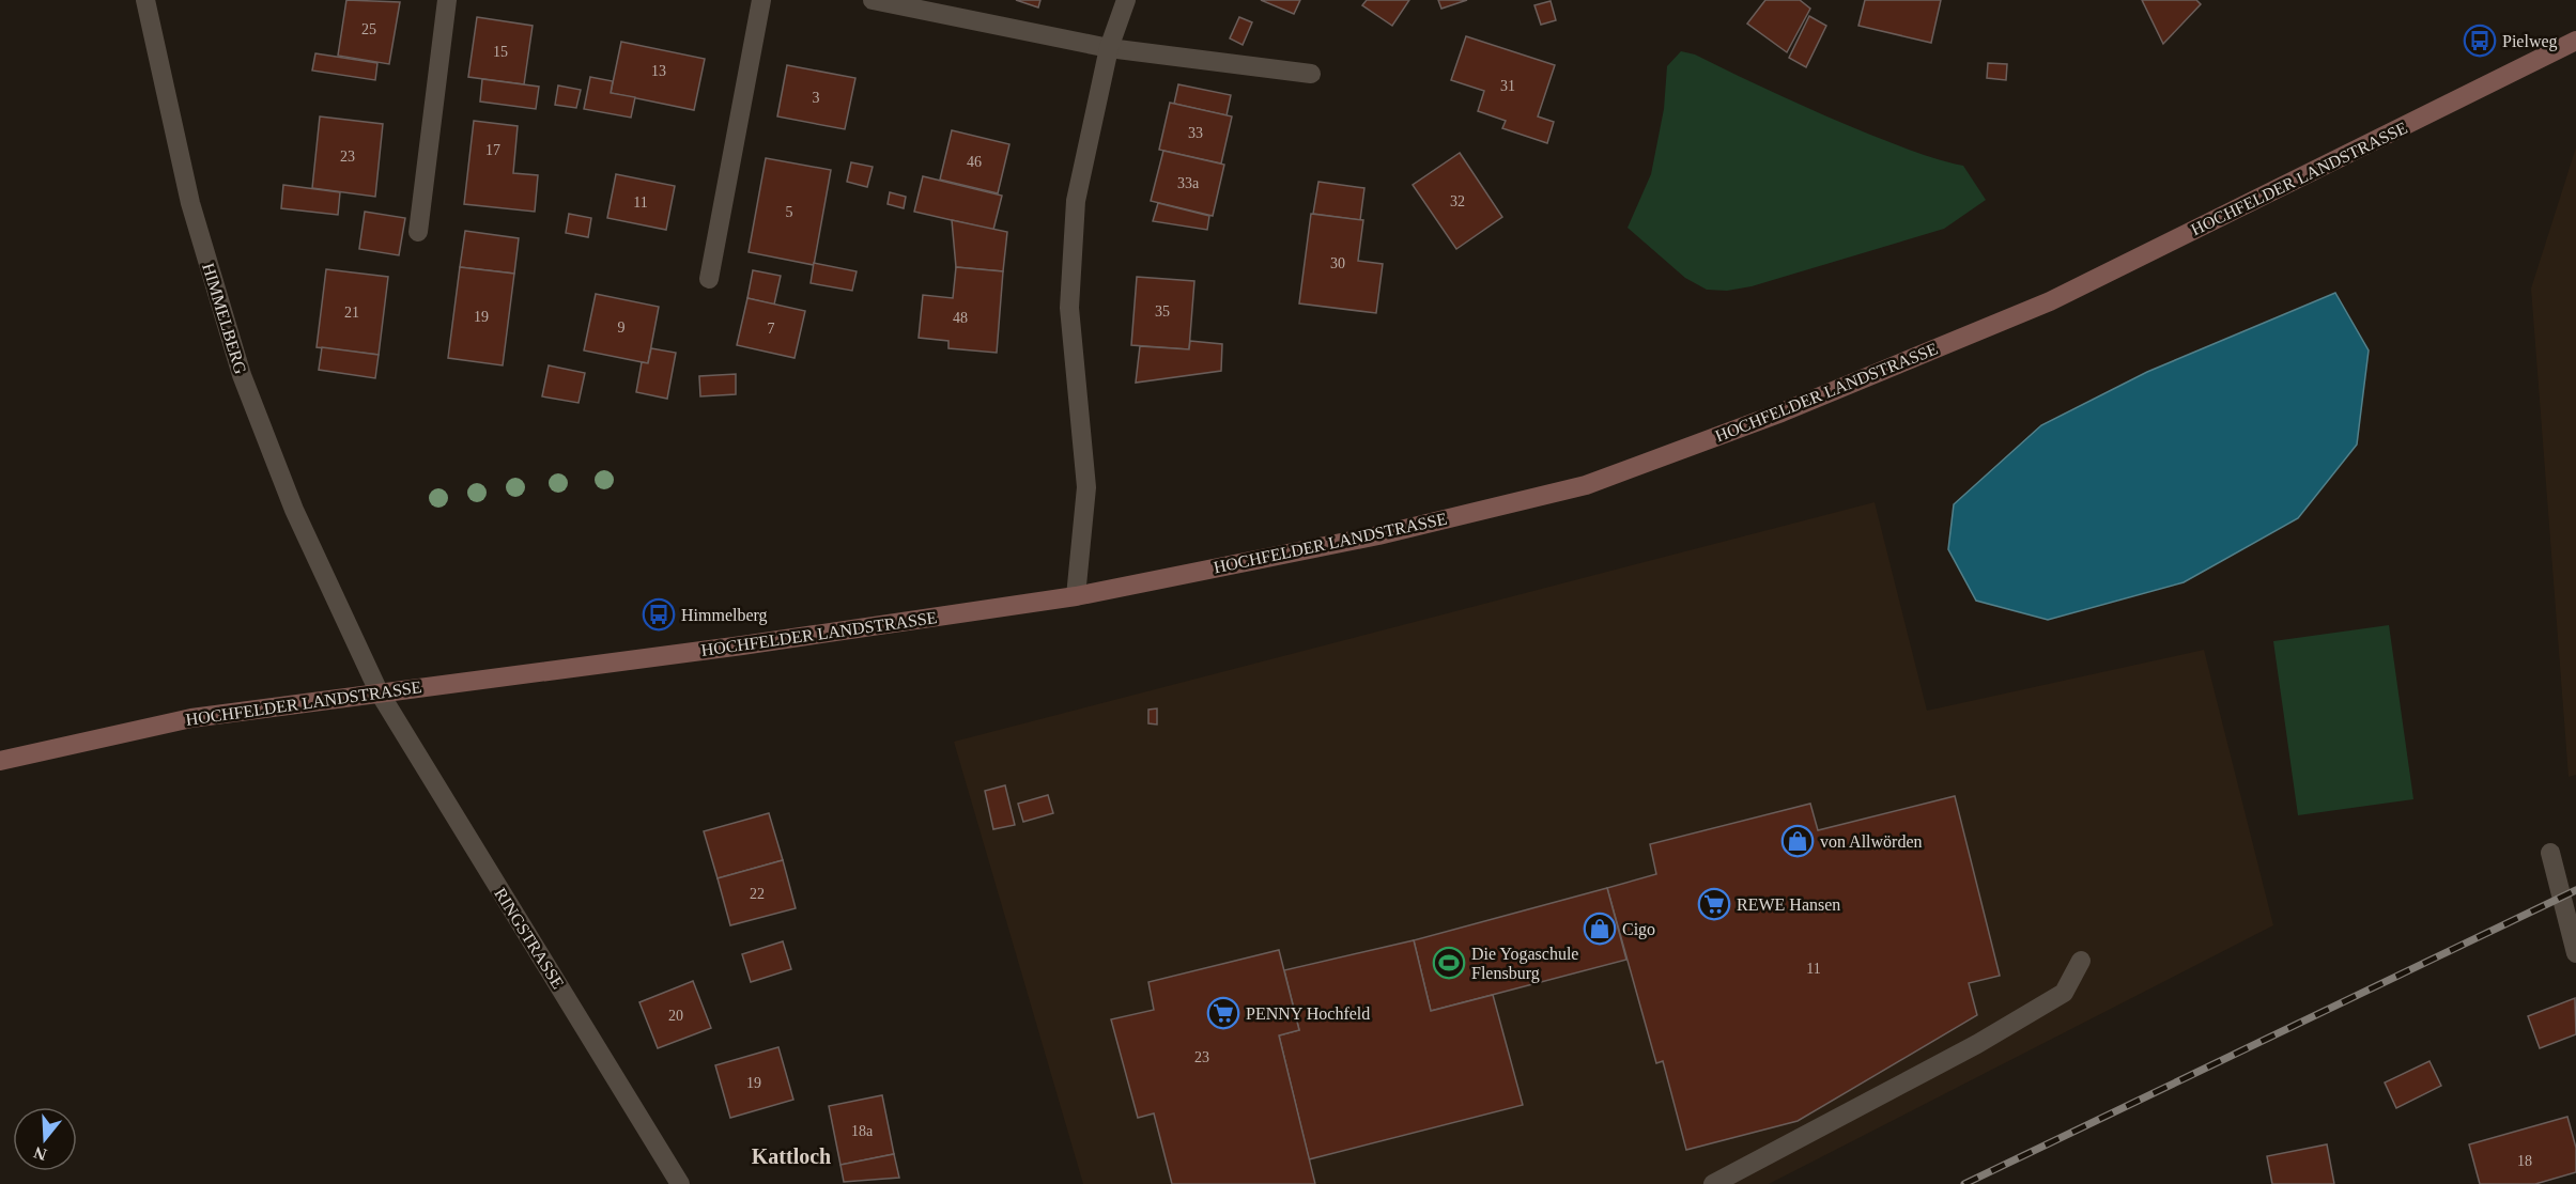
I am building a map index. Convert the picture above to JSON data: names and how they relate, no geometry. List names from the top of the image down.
{
  "streets": {
    "main road": ["HOCHFELDER LANDSTRASSE"],
    "street": ["HIMMELBERG", "RINGSTRASSE"]
  },
  "crossings": [
    ["HOCHFELDER LANDSTRASSE", "HIMMELBERG"],
    ["HOCHFELDER LANDSTRASSE", "RINGSTRASSE"],
    ["HIMMELBERG", "RINGSTRASSE"]
  ],
  "districts": ["Kattloch"],
  "places": {
    "bus stop": ["Pielweg", "Himmelberg"],
    "shop": ["von Allwörden", "Cigo"],
    "supermarket": ["REWE Hansen", "PENNY Hochfeld"],
    "sports": ["Die Yogaschule Flensburg"]
  },
  "house_numbers": [
    "25",
    "15",
    "13",
    "31",
    "3",
    "33",
    "17",
    "23",
    "46",
    "33a",
    "32",
    "11",
    "5",
    "30",
    "35",
    "21",
    "19",
    "48",
    "9",
    "7",
    "22",
    "11",
    "20",
    "23",
    "19",
    "18a",
    "18"
  ],
  "north": "bottom"
}
